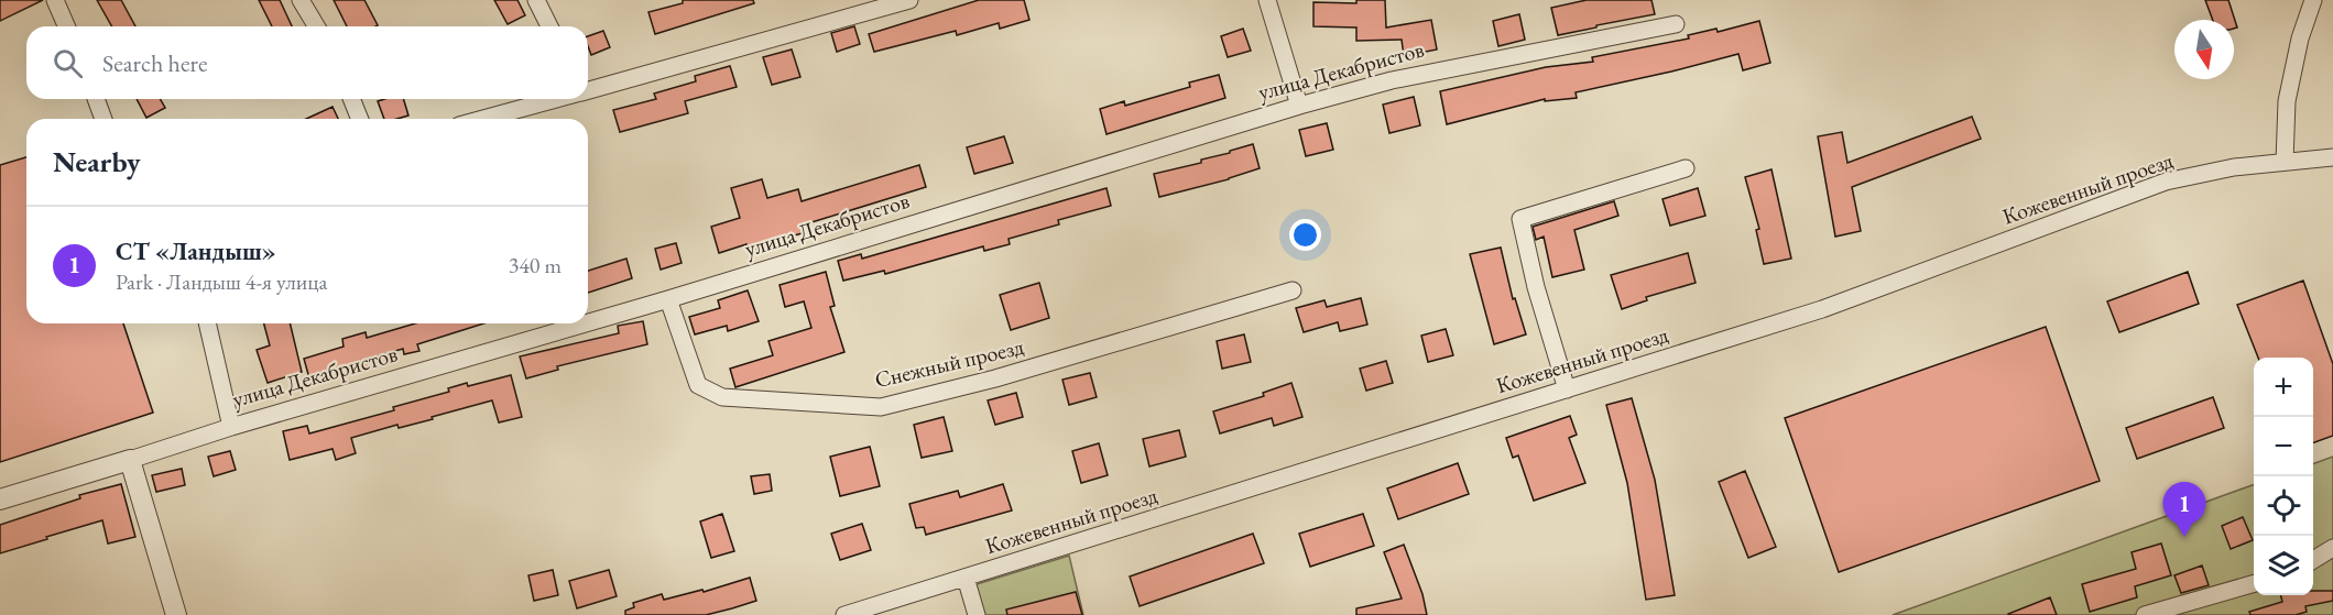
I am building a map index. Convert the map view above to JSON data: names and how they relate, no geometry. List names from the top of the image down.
{
  "streets": {
    "street": ["улица Декабристов", "Кожевенный проезд", "Снежный проезд"]
  },
  "crossings": [
    ["улица Декабристов", "Снежный проезд"]
  ],
  "north": "bottom",
  "page": {
    "search": "Search here",
    "heading": "Nearby",
    "list": [
      {
        "mark": "1",
        "name": "СТ «Ландыш»",
        "note": "Park · Ландыш 4-я улица",
        "value": "340 m"
      }
    ],
    "map_buttons": ["+", "−"],
    "pins": "1"
  }
}
